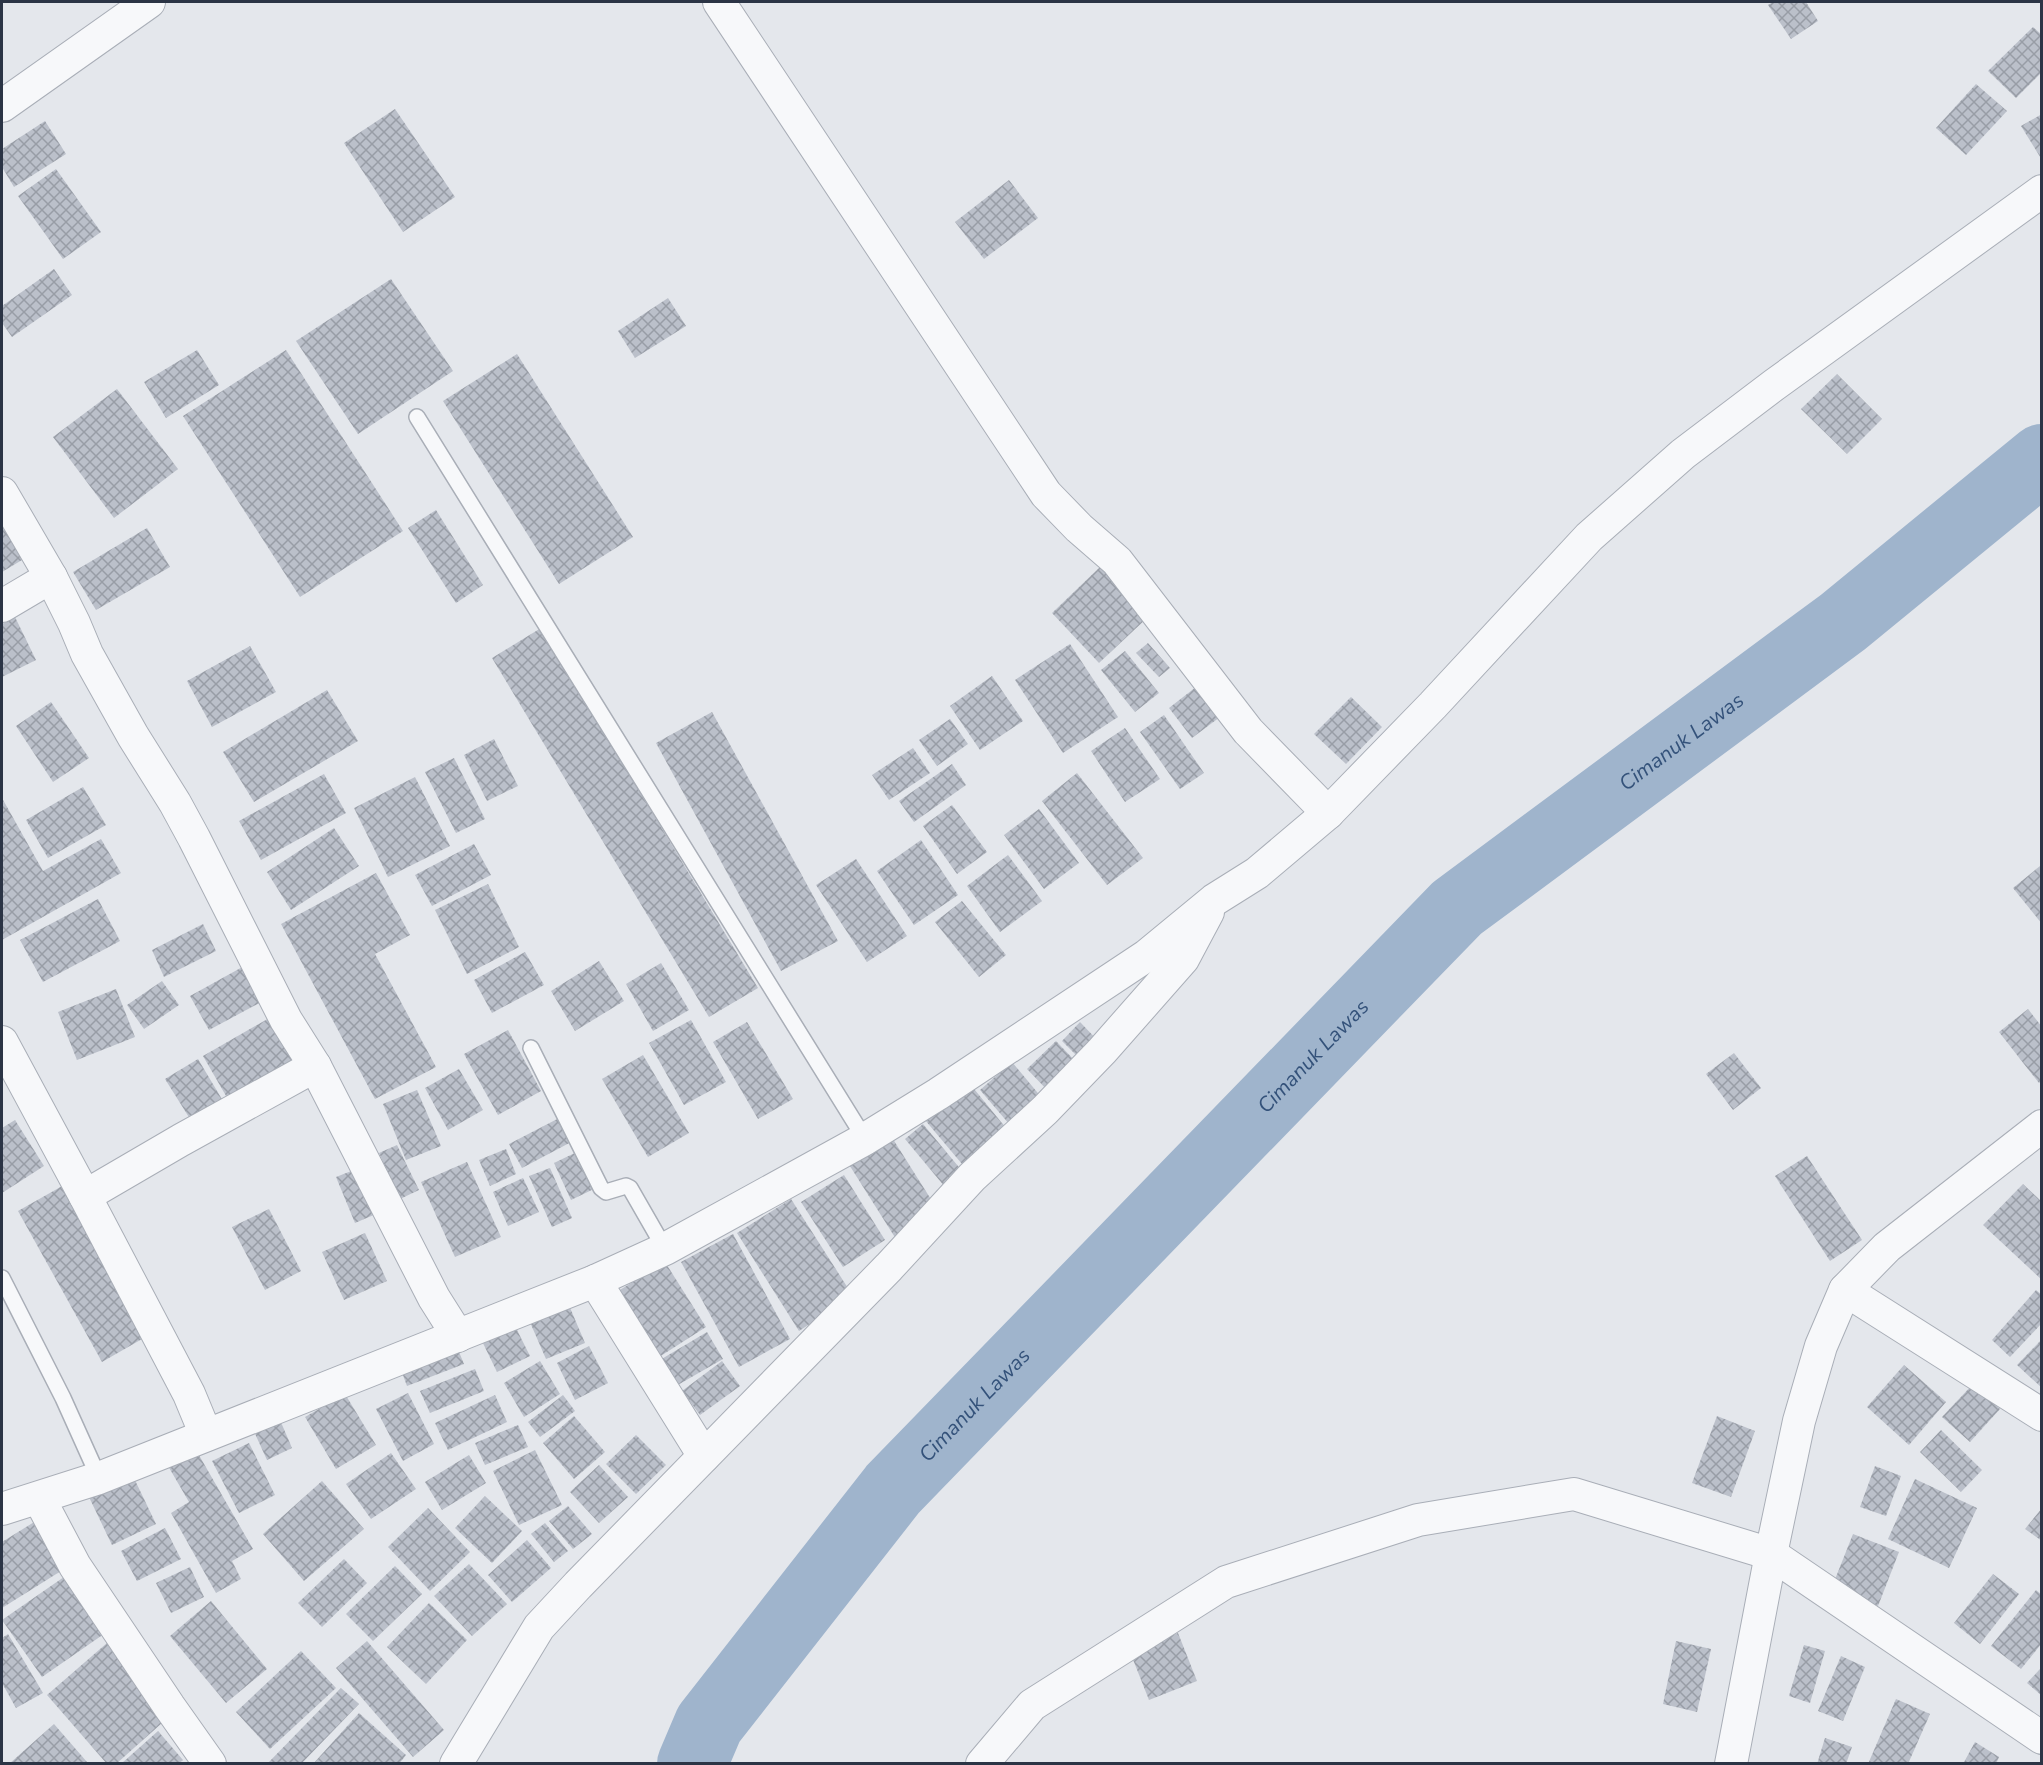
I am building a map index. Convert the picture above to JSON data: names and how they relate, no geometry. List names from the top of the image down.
{
  "water": ["Cimanuk Lawas"]
}
